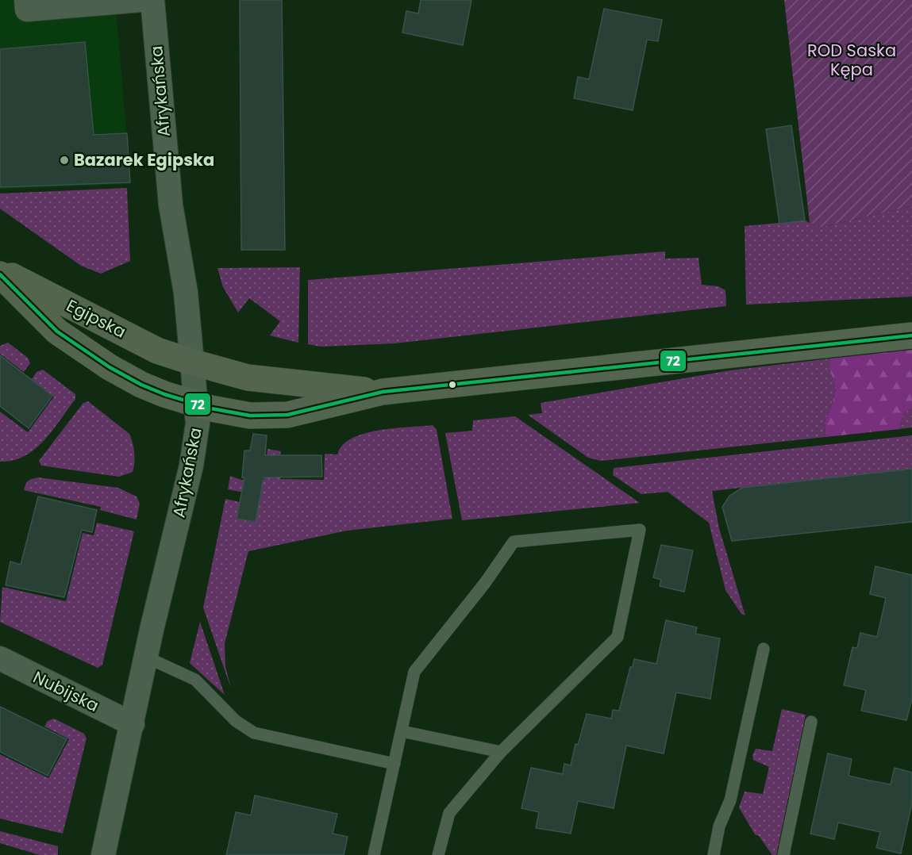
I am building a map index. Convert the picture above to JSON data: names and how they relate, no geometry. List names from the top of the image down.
{
  "streets": {
    "street": ["Afrykańska", "Egipska", "Nubijska"]
  },
  "crossings": [
    ["Afrykańska", "Egipska"],
    ["Afrykańska", "Nubijska"]
  ],
  "parks": ["ROD Saska Kępa"],
  "places": ["Bazarek Egipska"],
  "lines": ["transit line 72"]
}
